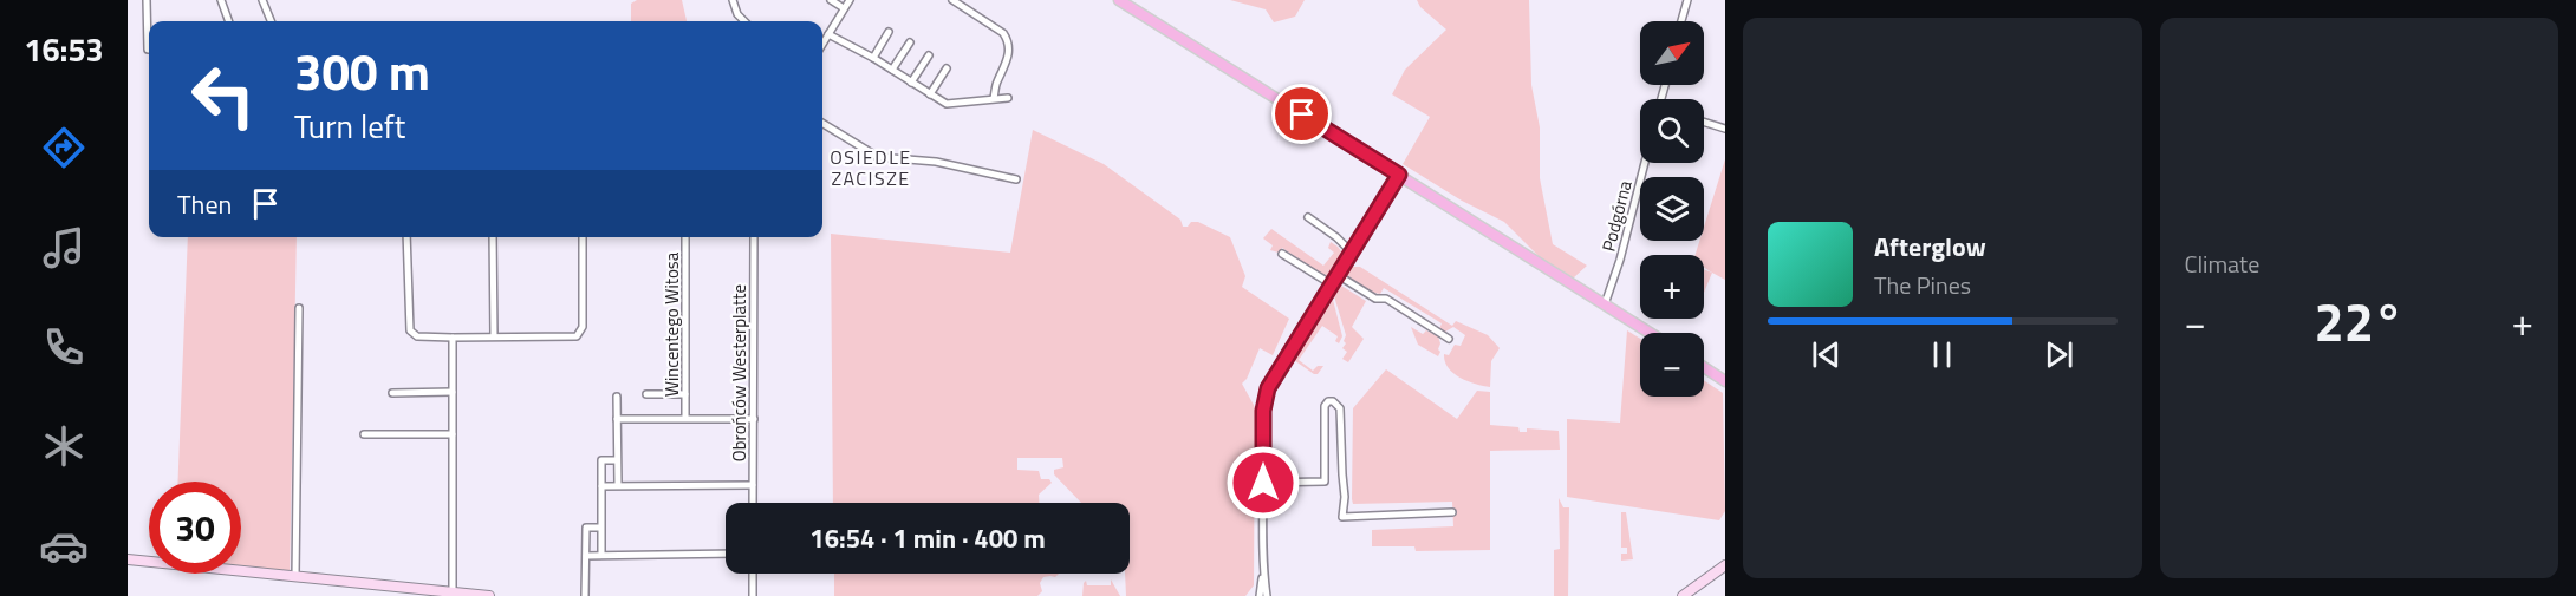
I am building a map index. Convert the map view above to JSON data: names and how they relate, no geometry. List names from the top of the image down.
{
  "streets": {
    "street": ["Podgórna", "Wincentego Witosa", "Obrońców Westerplatte"]
  },
  "crossings": [
    ["Wincentego Witosa", "Obrońców Westerplatte"]
  ],
  "districts": ["OSIEDLE ZACISZE"],
  "north": "top right",
  "page": {
    "tabs": "16:53",
    "tile": "Climate",
    "map_buttons": ["+", "−"],
    "turn": ["300 m", "Turn left"],
    "then": "Then",
    "song": ["Afterglow", "The Pines"],
    "heat": ["−", "22°", "+"],
    "limit": "30",
    "trip": "16:54 · 1 min · 400 m"
  }
}
